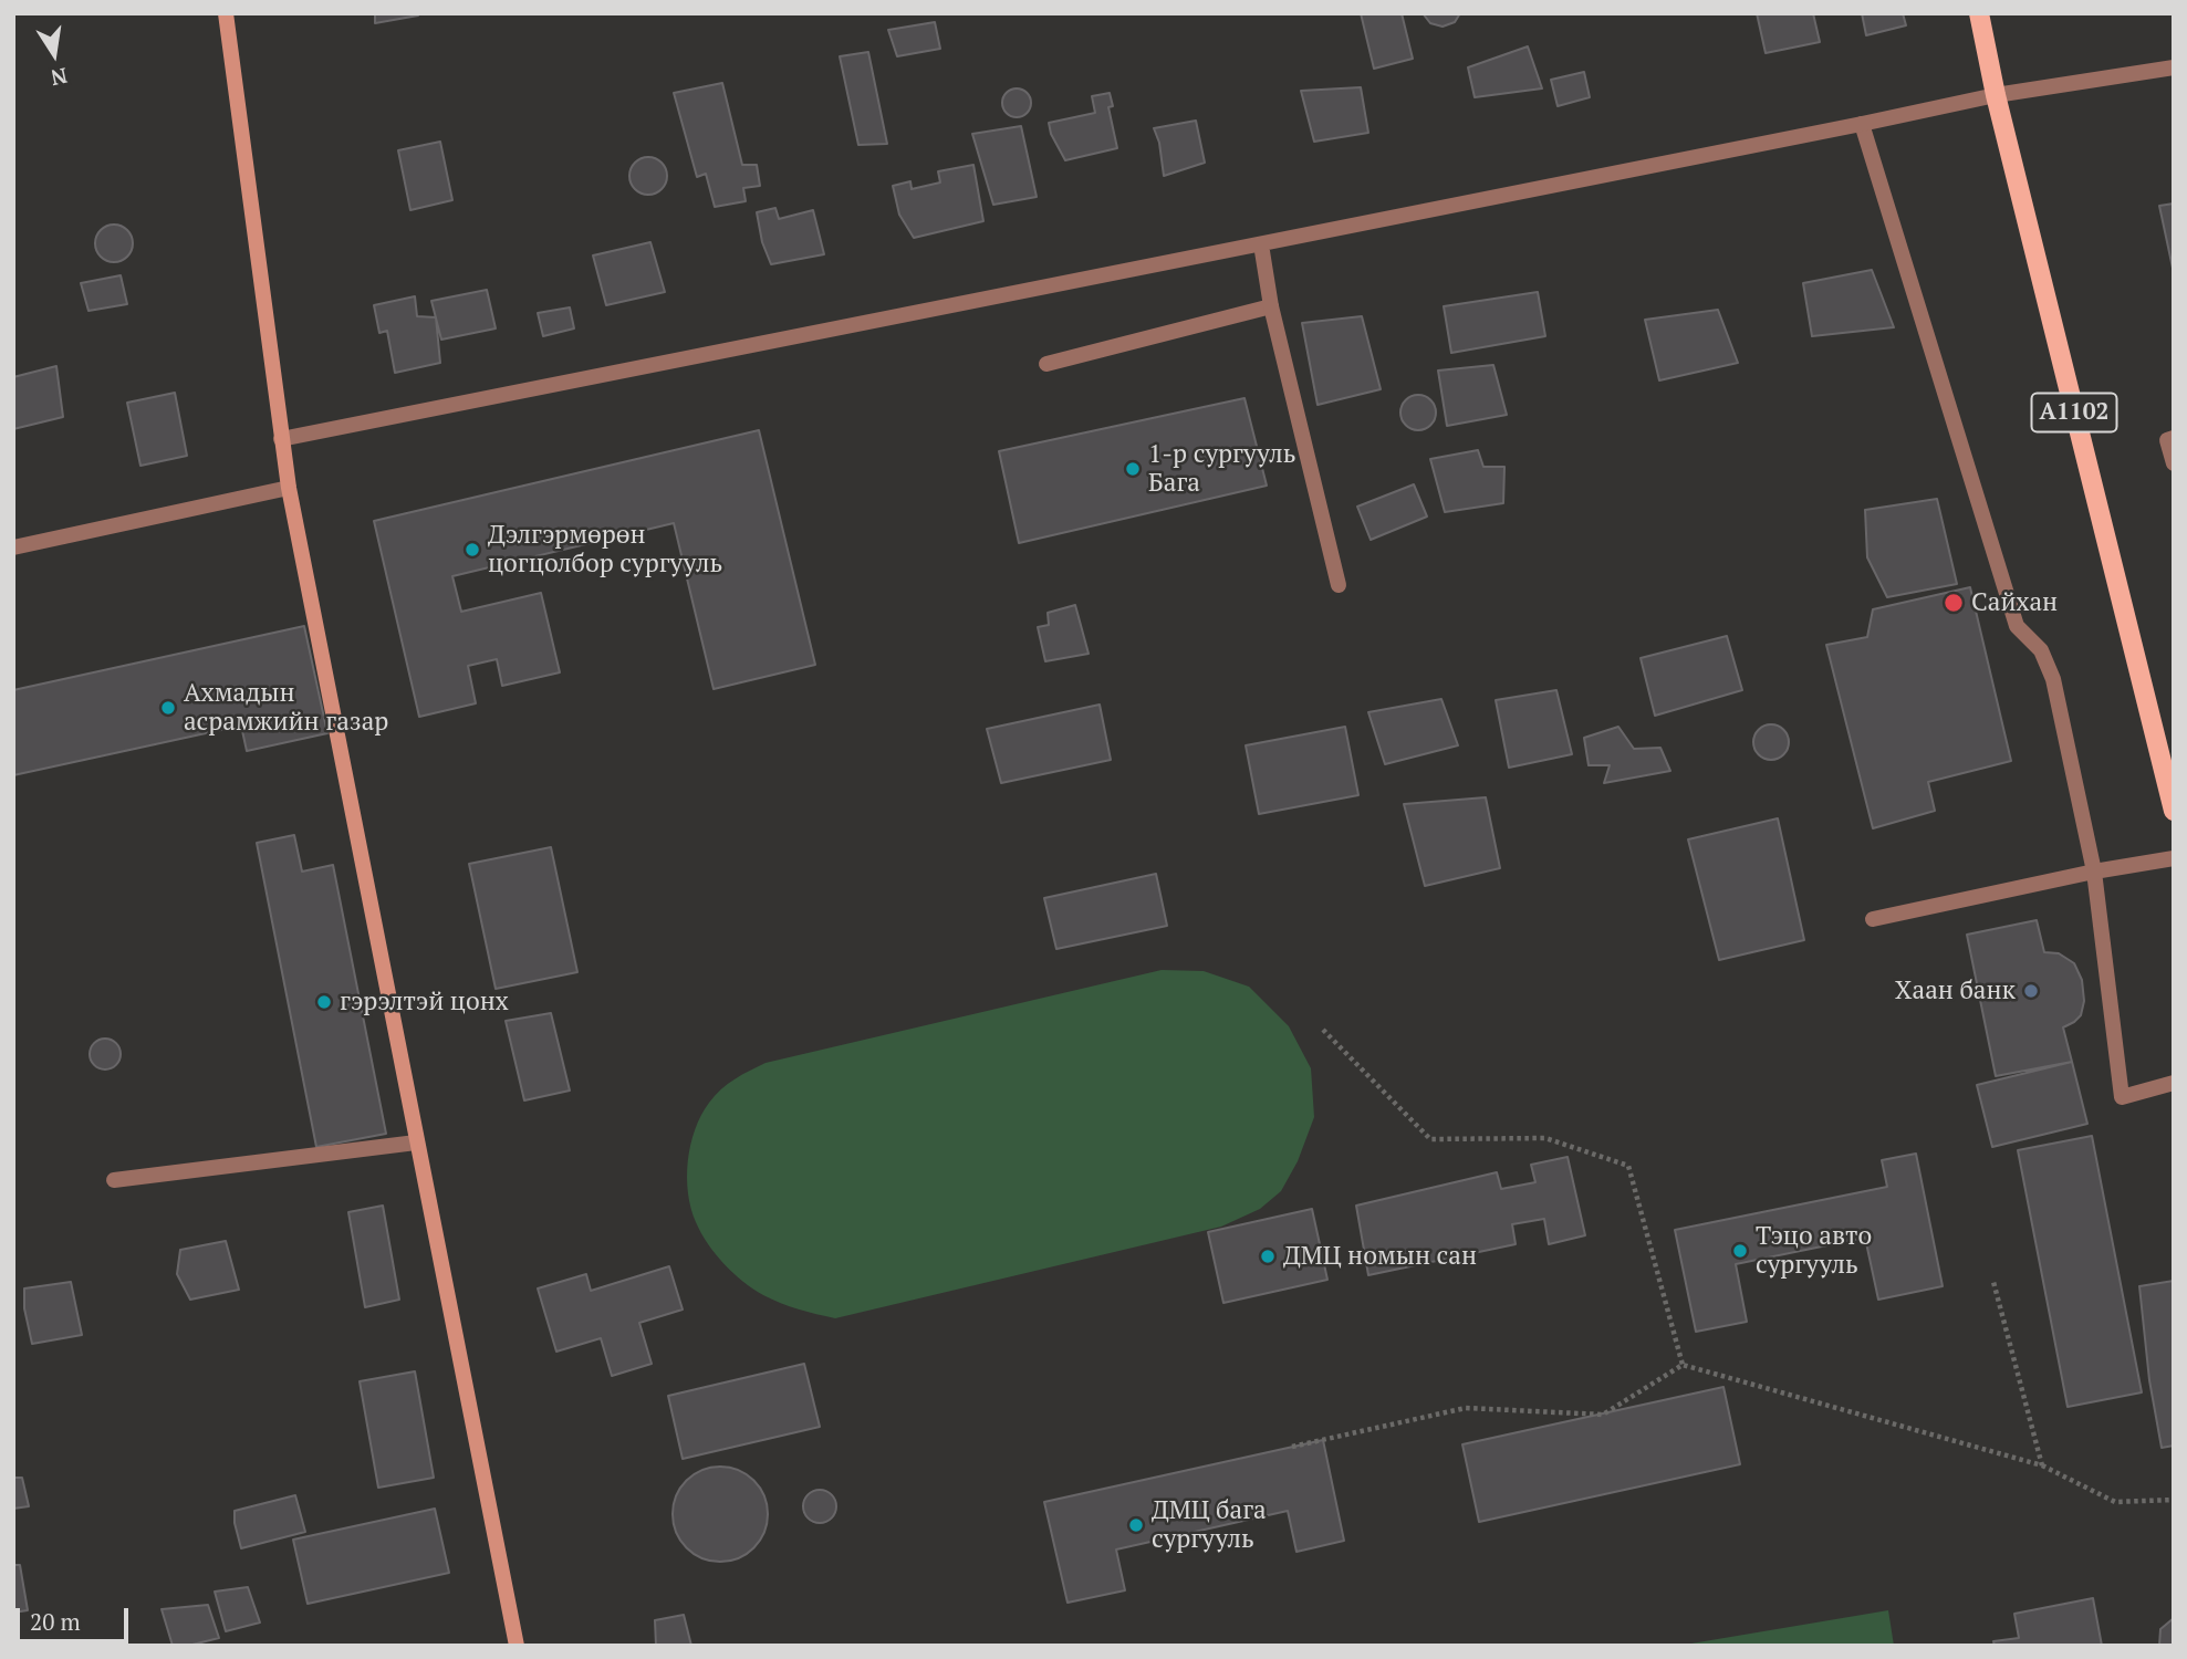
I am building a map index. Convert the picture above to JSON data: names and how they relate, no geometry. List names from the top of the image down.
{
  "streets": {
    "main road": ["A1102"]
  },
  "places": [
    "1-р сургууль Бага",
    "Дэлгэрмөрөн цогцолбор сургууль",
    "Сайхан",
    "Ахмадын асрамжийн газар",
    "Хаан банк",
    "гэрэлтэй цонх",
    "Тэцо авто сургууль",
    "ДМЦ номын сан",
    "ДМЦ бага сургууль"
  ],
  "scale_bar": "20 m",
  "north": "bottom"
}
